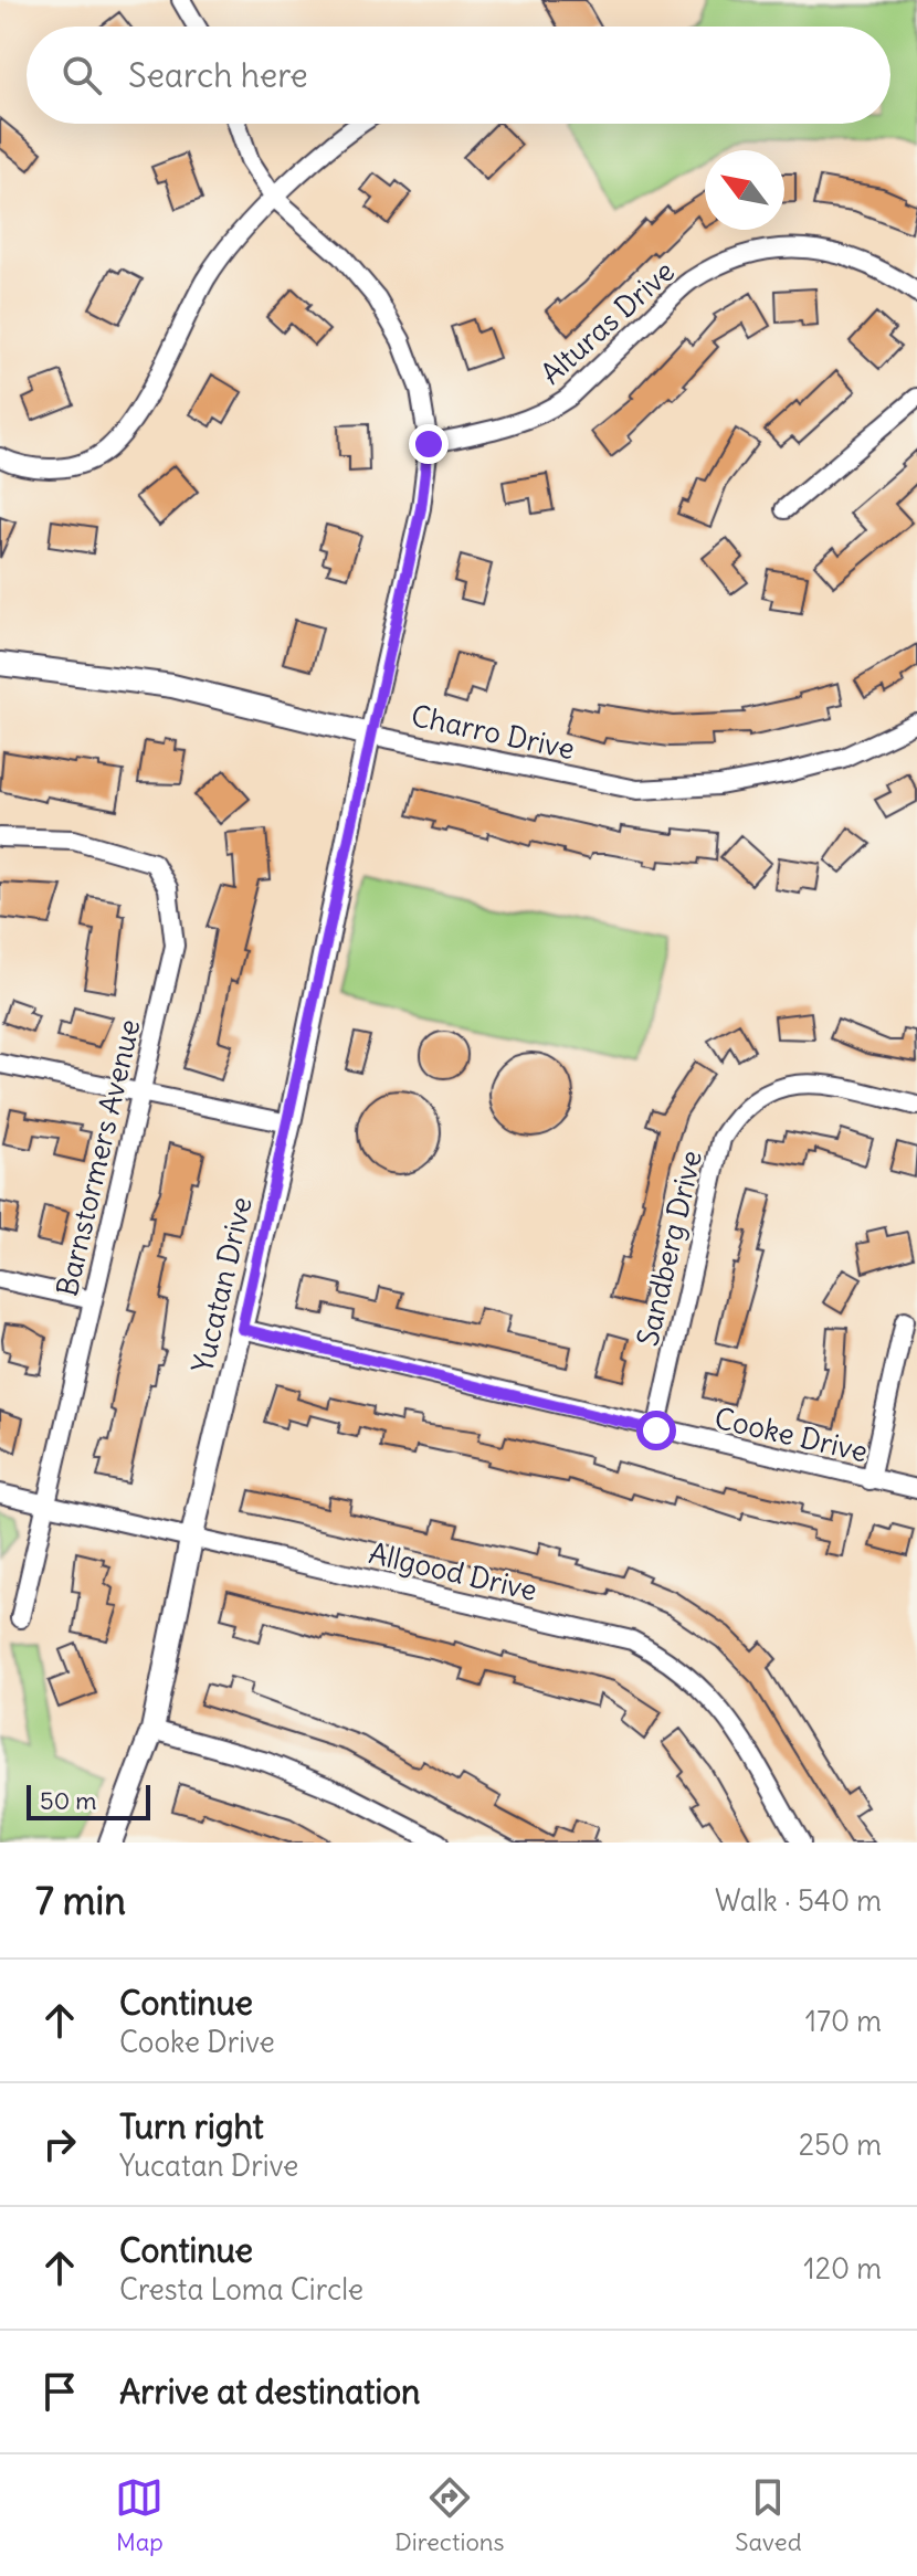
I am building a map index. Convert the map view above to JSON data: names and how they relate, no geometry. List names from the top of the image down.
{
  "streets": {
    "street": [
      "Alturas Drive",
      "Charro Drive",
      "Barnstormers Avenue",
      "Sandberg Drive",
      "Yucatan Drive",
      "Cooke Drive",
      "Allgood Drive"
    ]
  },
  "crossings": [
    ["Charro Drive", "Yucatan Drive"],
    ["Barnstormers Avenue", "Allgood Drive"],
    ["Sandberg Drive", "Cooke Drive"],
    ["Yucatan Drive", "Cooke Drive"],
    ["Yucatan Drive", "Allgood Drive"]
  ],
  "scale_bar": "50 m",
  "north": "top left",
  "page": {
    "search": "Search here",
    "scale": "50 m",
    "heading": ["7 min", "Walk · 540 m"],
    "list": [
      ["Continue", "Cooke Drive", "170 m"],
      ["Turn right", "Yucatan Drive", "250 m"],
      ["Continue", "Cresta Loma Circle", "120 m"],
      "Arrive at destination"
    ],
    "nav": ["Map", "Directions", "Saved"]
  }
}
